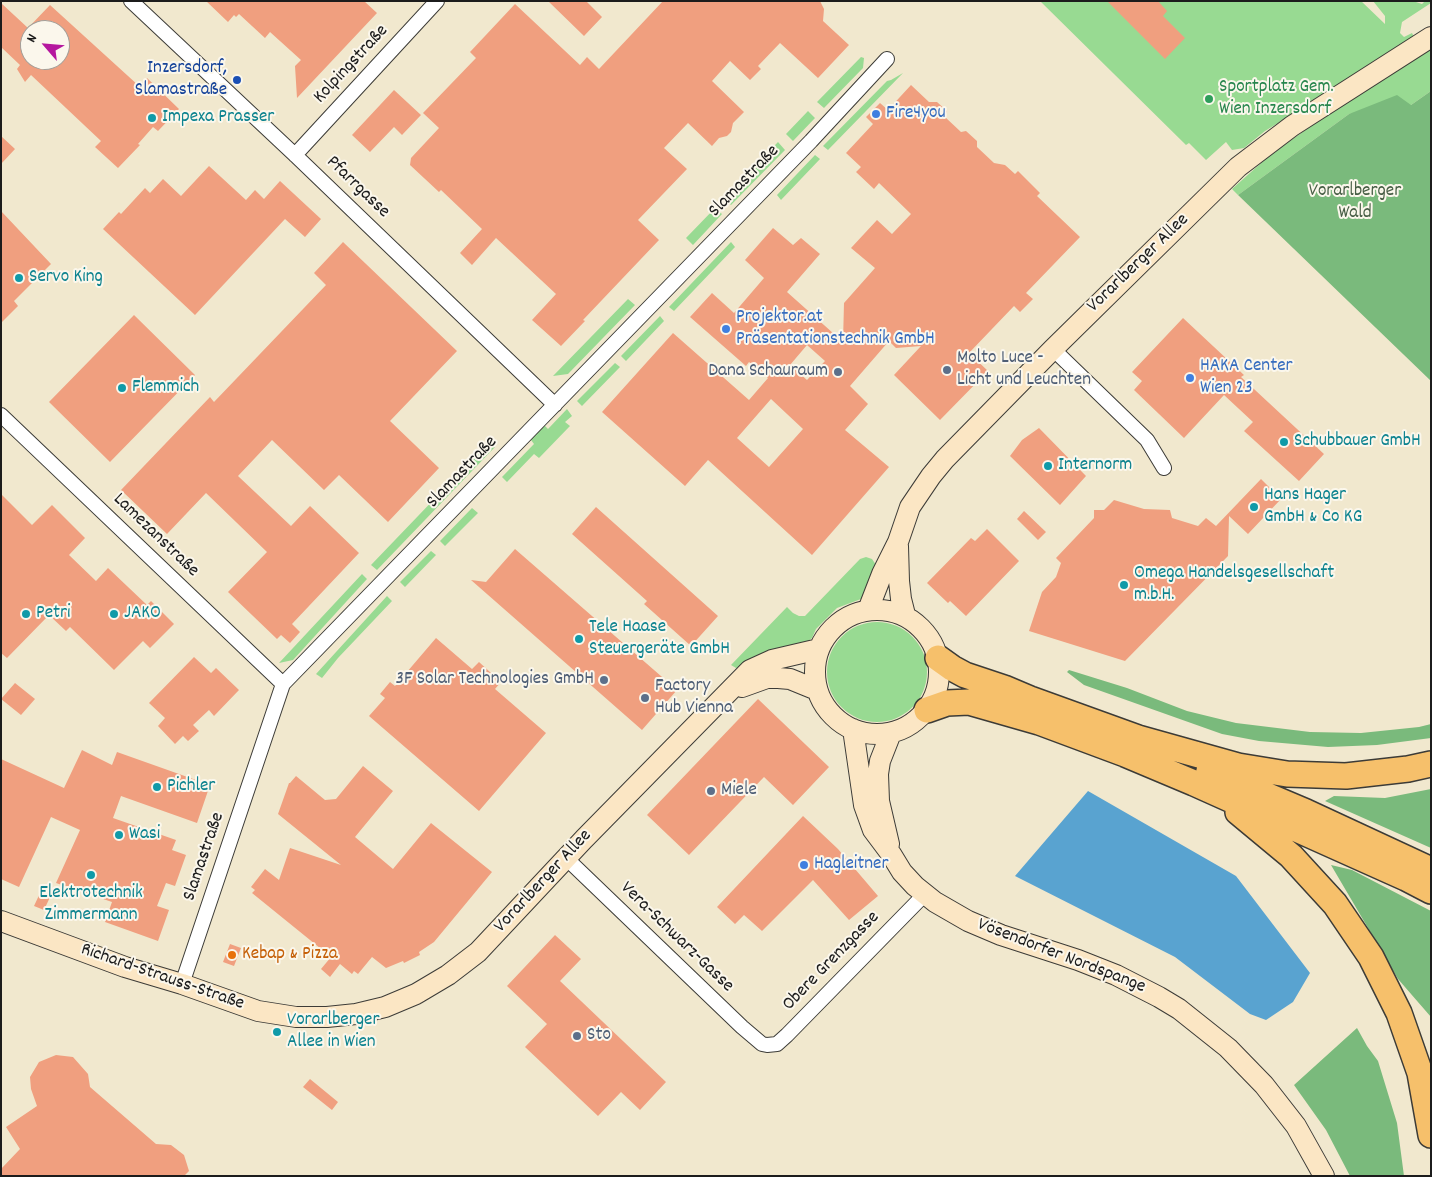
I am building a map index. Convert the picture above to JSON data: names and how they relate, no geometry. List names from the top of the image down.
{
  "streets": {
    "main road": ["Vorarlberger Allee", "Vösendorfer Nordspange", "Richard-Strauss-Straße"],
    "street": [
      "Kolpingstraße",
      "Slamastraße",
      "Pfarrgasse",
      "Lamezanstraße",
      "Vera-Schwarz-Gasse",
      "Obere Grenzgasse"
    ]
  },
  "crossings": [
    ["Kolpingstraße", "Pfarrgasse"],
    ["Slamastraße", "Pfarrgasse"],
    ["Slamastraße", "Lamezanstraße"],
    ["Slamastraße", "Richard-Strauss-Straße"],
    ["Vorarlberger Allee", "Vera-Schwarz-Gasse"],
    ["Vorarlberger Allee", "Vösendorfer Nordspange"],
    ["Vorarlberger Allee", "Richard-Strauss-Straße"],
    ["Vera-Schwarz-Gasse", "Obere Grenzgasse"],
    ["Vösendorfer Nordspange", "Obere Grenzgasse"]
  ],
  "parks": ["Vorarlberger Wald"],
  "places": [
    "Inzersdorf, Slamastraße",
    "Sportplatz Gem. Wien Inzersdorf",
    "Fire4you",
    "Impexa Prasser",
    "Servo King",
    "Projektor.at Präsentationstechnik GmbH",
    "Molto Luce - Licht und Leuchten",
    "Dana Schauraum",
    "HAKA Center Wien 23",
    "Flemmich",
    "Schubbauer GmbH",
    "Internorm",
    "Hans Hager GmbH & Co KG",
    "Omega Handelsgesellschaft m.b.H.",
    "Petri",
    "JAKO",
    "Tele Haase Steuergeräte GmbH",
    "3F Solar Technologies GmbH",
    "Factory Hub Vienna",
    "Pichler",
    "Miele",
    "Wasi",
    "Hagleitner",
    "Elektrotechnik Zimmermann",
    "Kebap & Pizza",
    "Vorarlberger Allee in Wien",
    "Sto"
  ],
  "north": "top left"
}
